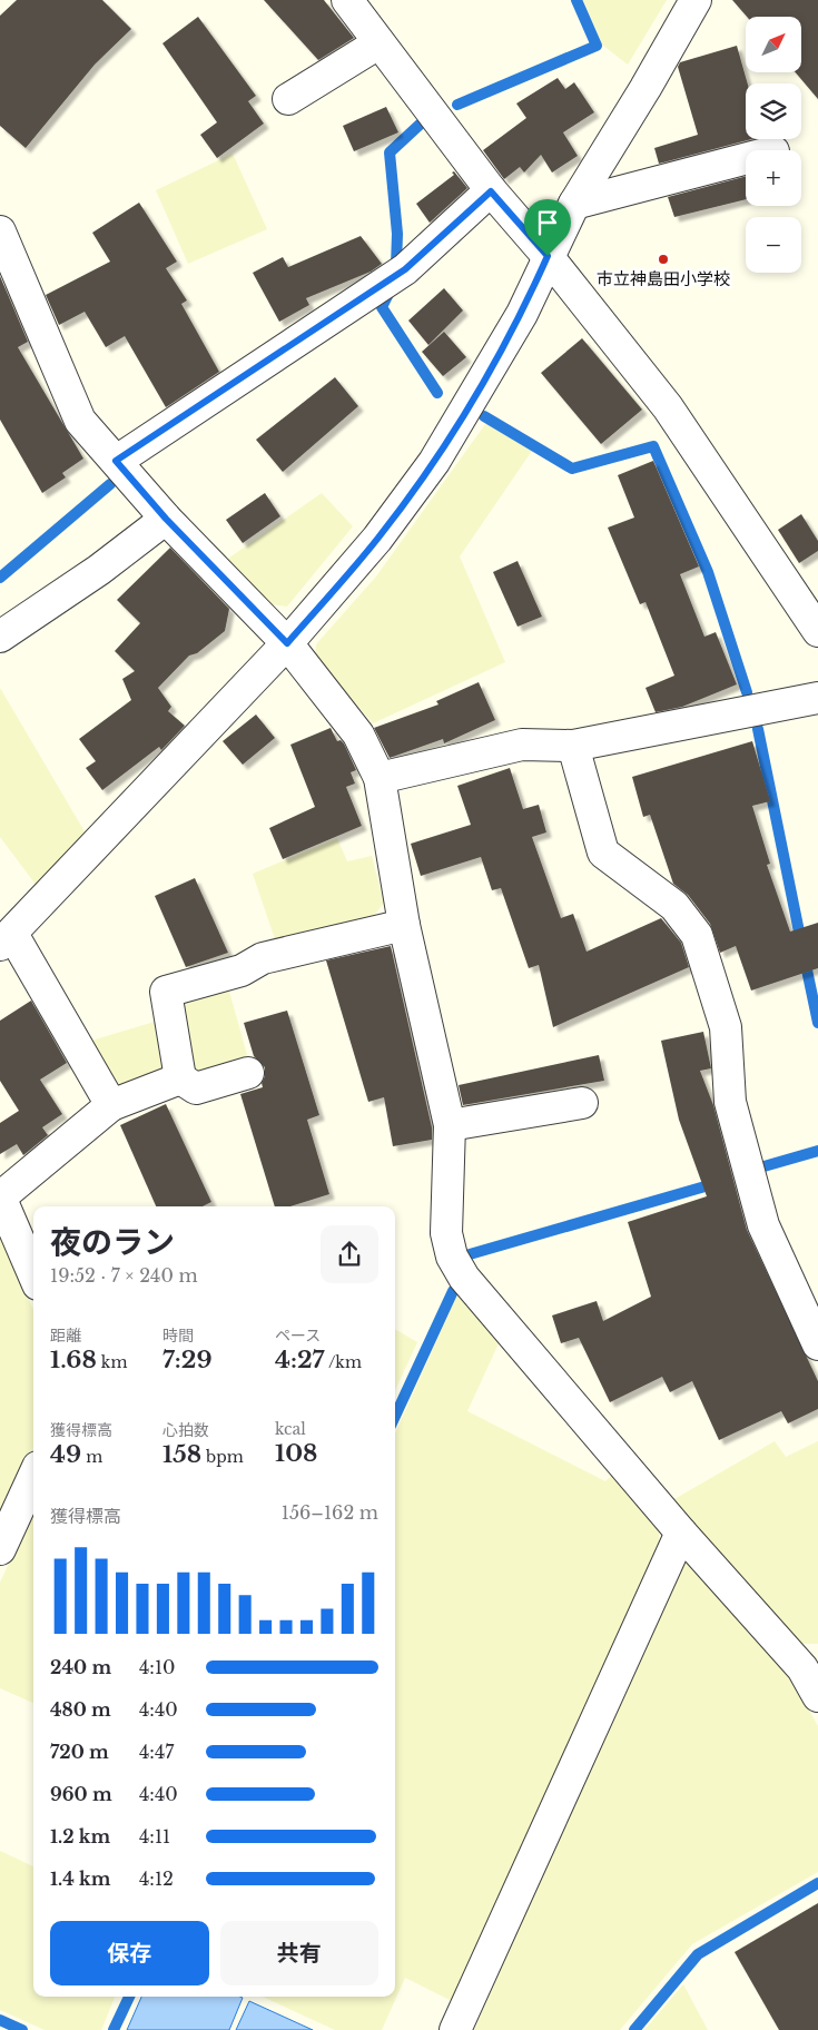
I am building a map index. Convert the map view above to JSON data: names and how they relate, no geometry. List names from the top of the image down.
{
  "places": ["市立神島田小学校"],
  "north": "top right",
  "page": {
    "map_buttons": ["+", "−"],
    "heading": ["夜のラン", "19:52 · 7 × 240 m"],
    "stats": [
      ["距離", "1.68 km"],
      ["時間", "7:29"],
      ["ペース", "4:27 /km"],
      ["獲得標高", "49 m"],
      ["心拍数", "158 bpm"],
      ["kcal", "108"]
    ],
    "chart": ["獲得標高", "156–162 m"],
    "list": [
      {
        "name": "240 m",
        "note": "4:10"
      },
      {
        "name": "480 m",
        "note": "4:40"
      },
      {
        "name": "720 m",
        "note": "4:47"
      },
      {
        "name": "960 m",
        "note": "4:40"
      },
      {
        "name": "1.2 km",
        "note": "4:11"
      },
      {
        "name": "1.4 km",
        "note": "4:12"
      }
    ],
    "buttons": ["保存", "共有"]
  }
}
